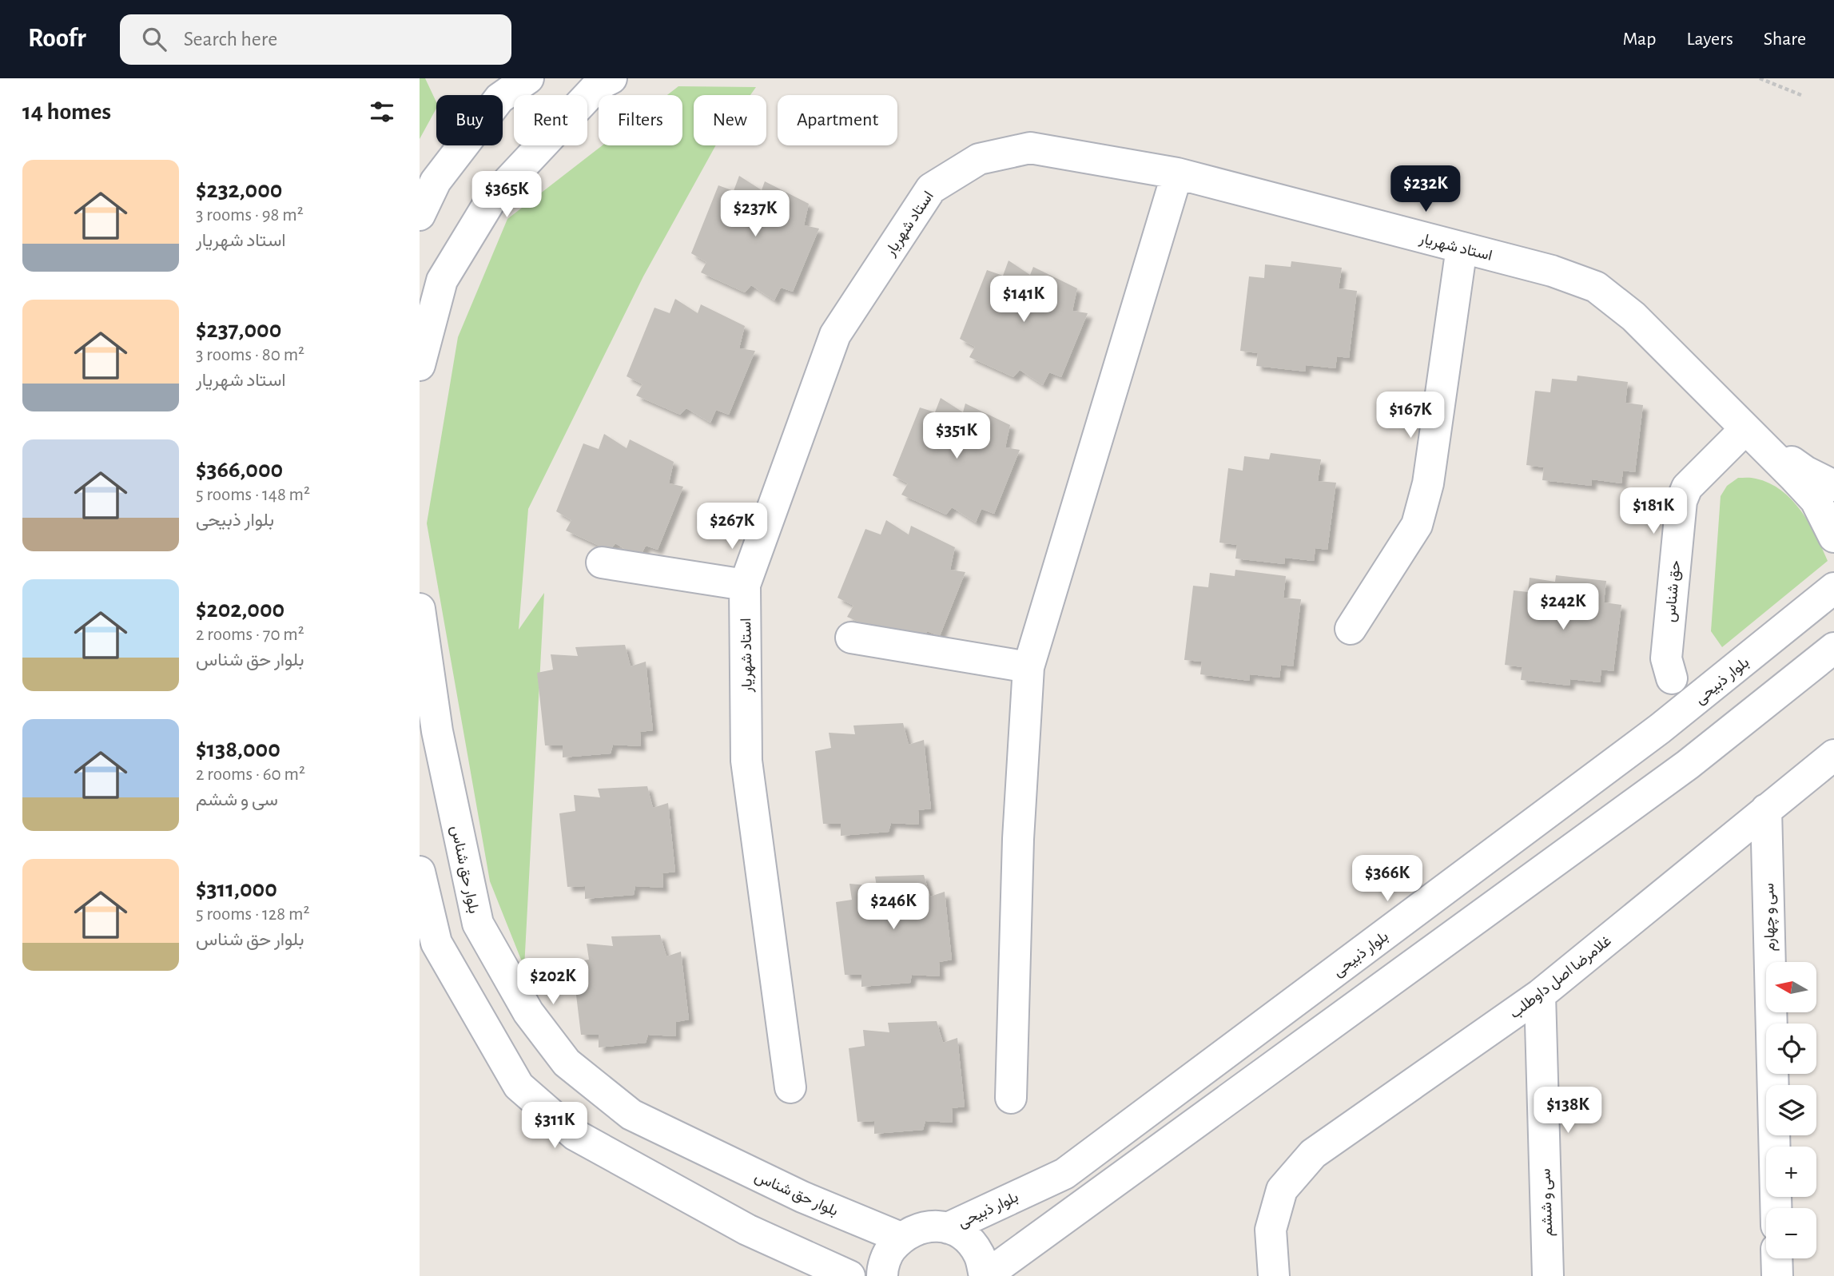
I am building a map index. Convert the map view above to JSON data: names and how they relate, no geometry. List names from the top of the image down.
{
  "streets": {
    "street": [
      "استاد شهریار",
      "حق شناس",
      "بلوار ذبیحی",
      "بلوار حق شناس",
      "سی و چهارم",
      "غلامرضا اصل داوطلب",
      "سی و ششم"
    ]
  },
  "crossings": [
    ["استاد شهریار", "حق شناس"],
    ["سی و چهارم", "غلامرضا اصل داوطلب"],
    ["غلامرضا اصل داوطلب", "سی و ششم"]
  ],
  "north": "left",
  "page": {
    "header": "Roofr",
    "search": "Search here",
    "nav": ["Map", "Layers", "Share"],
    "heading": "14 homes",
    "chip": [
      "Buy",
      "Rent",
      "Filters",
      "New",
      "Apartment"
    ],
    "list": [
      {
        "name": "$232,000",
        "note": "3 rooms · 98 m² · استاد شهریار"
      },
      {
        "name": "$237,000",
        "note": "3 rooms · 80 m² · استاد شهریار"
      },
      {
        "name": "$366,000",
        "note": "5 rooms · 148 m² · بلوار ذبیحی"
      },
      {
        "name": "$202,000",
        "note": "2 rooms · 70 m² · بلوار حق شناس"
      },
      {
        "name": "$138,000",
        "note": "2 rooms · 60 m² · سی و ششم"
      },
      {
        "name": "$311,000",
        "note": "5 rooms · 128 m² · بلوار حق شناس"
      }
    ],
    "price": [
      "$232K",
      "$365K",
      "$237K",
      "$141K",
      "$167K",
      "$351K",
      "$181K",
      "$267K",
      "$242K",
      "$366K",
      "$246K",
      "$202K",
      "$138K",
      "$311K"
    ],
    "map_buttons": ["+", "−"]
  }
}
